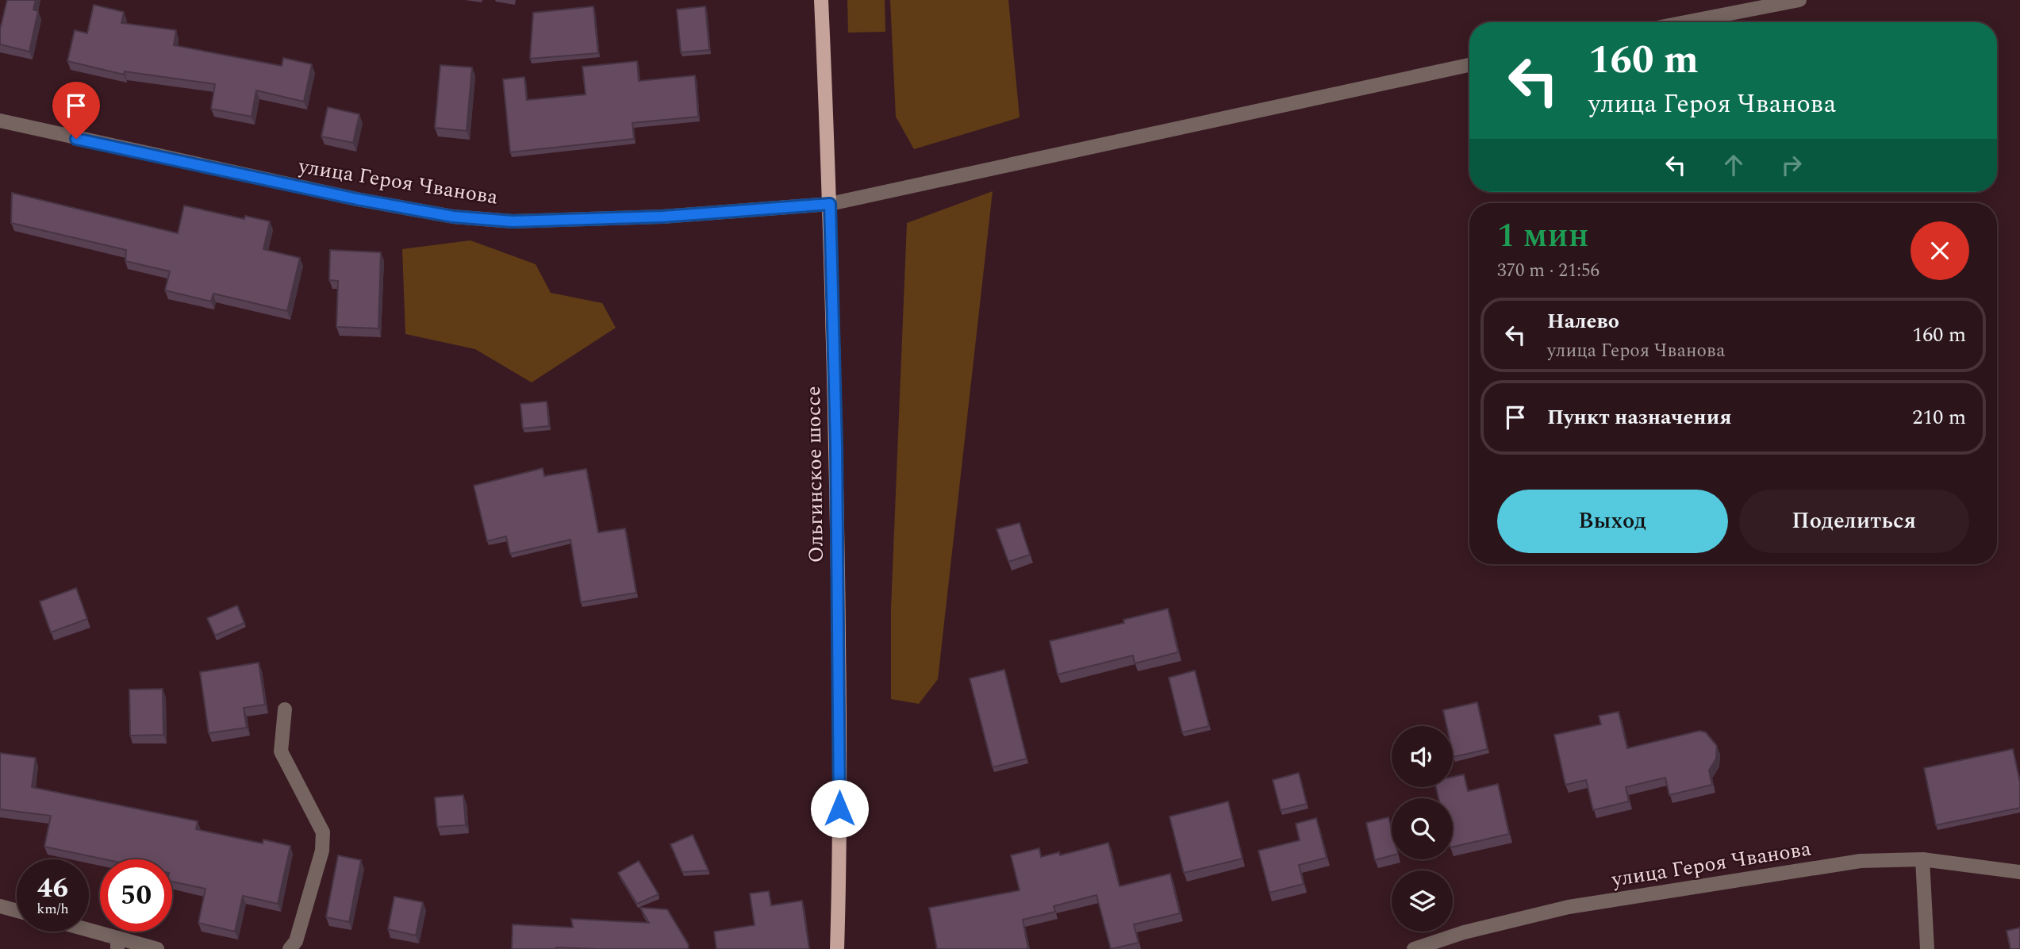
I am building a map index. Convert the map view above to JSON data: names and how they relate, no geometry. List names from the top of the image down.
{
  "streets": {
    "main road": ["Ольгинское шоссе"],
    "street": ["улица Героя Чванова"]
  },
  "crossings": [
    ["улица Героя Чванова", "Ольгинское шоссе"]
  ],
  "page": {
    "turn": ["160 m", "улица Героя Чванова"],
    "heading": ["1 мин", "370 m · 21:56"],
    "list": [
      {
        "name": "Налево",
        "note": "улица Героя Чванова",
        "value": "160 m"
      },
      {
        "name": "Пункт назначения",
        "value": "210 m"
      }
    ],
    "buttons": ["Выход", "Поделиться"],
    "speed": "46 km/h",
    "limit": "50"
  }
}
